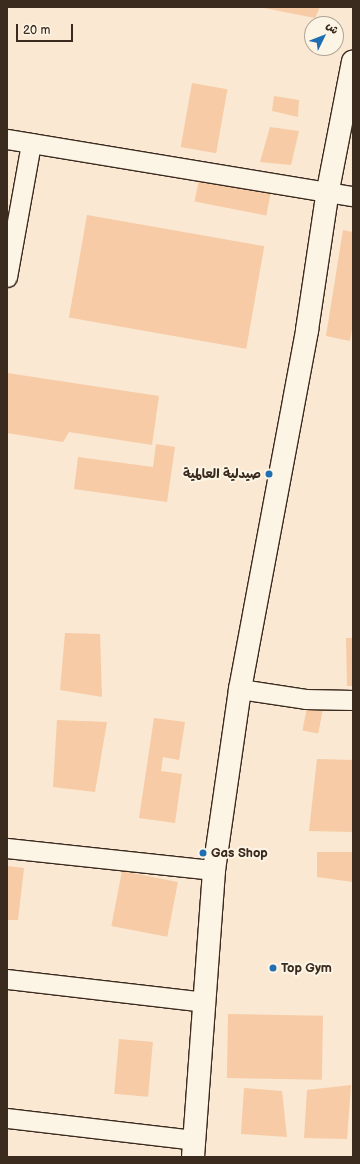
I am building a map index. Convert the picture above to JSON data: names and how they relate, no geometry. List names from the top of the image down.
{
  "places": ["صيدلية العالمية", "Gas Shop", "Top Gym"],
  "scale_bar": "20 m",
  "north": "top right"
}
